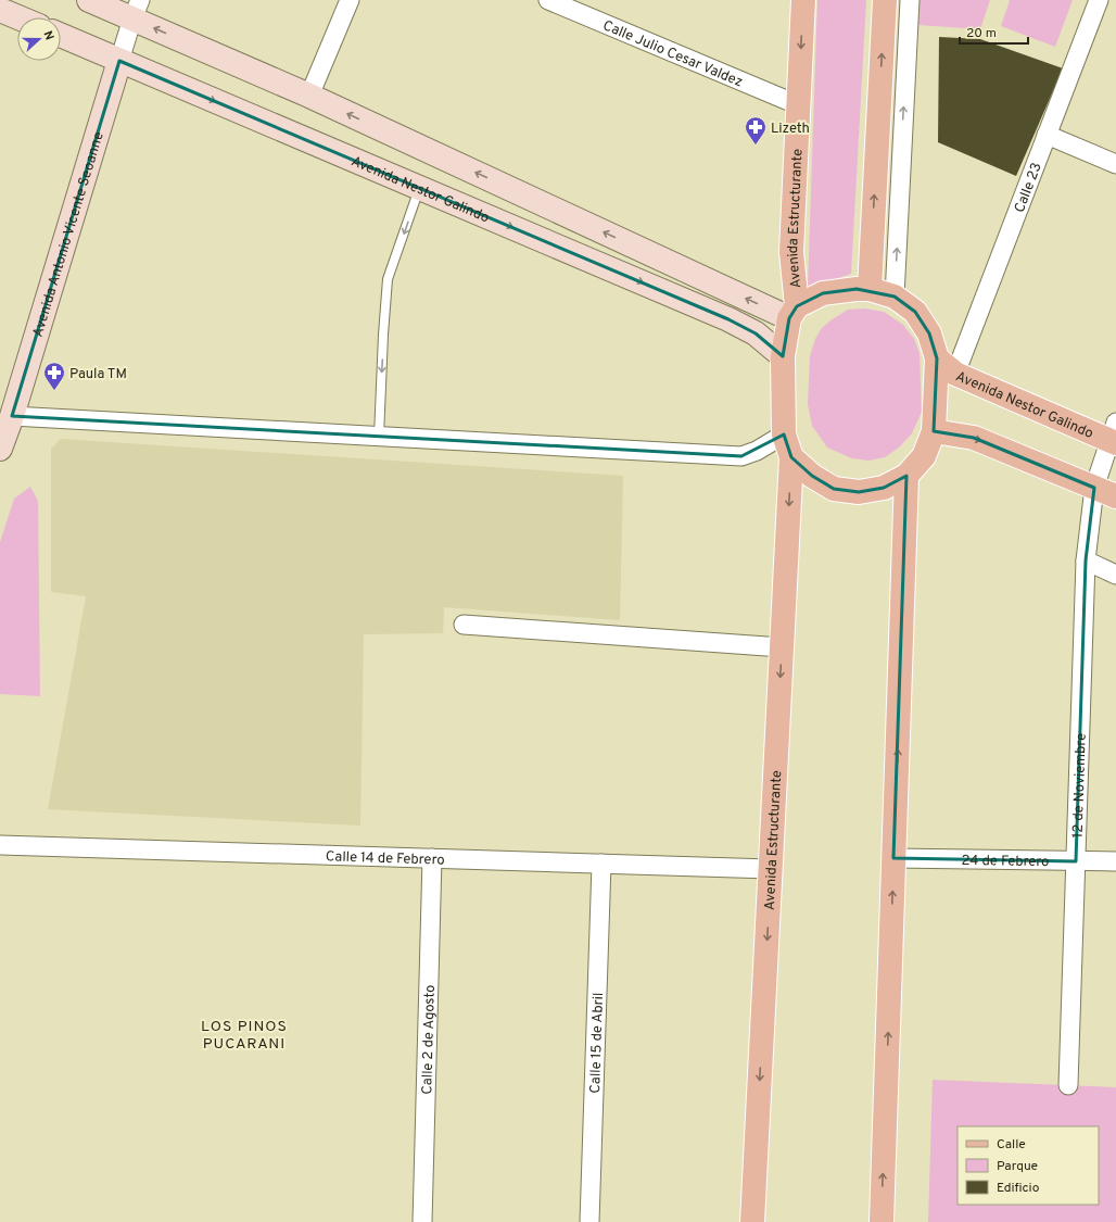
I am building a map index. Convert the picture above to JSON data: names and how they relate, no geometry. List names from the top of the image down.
{
  "streets": {
    "main road": ["Avenida Nestor Galindo", "Avenida Estructurante", "Avenida Antonio Vicente Seoanne"],
    "street": [
      "Calle Julio Cesar Valdez",
      "Calle 23",
      "12 de Noviembre",
      "Calle 14 de Febrero",
      "24 de Febrero",
      "Calle 2 de Agosto",
      "Calle 15 de Abril"
    ]
  },
  "crossings": [
    ["Calle Julio Cesar Valdez", "Avenida Estructurante"],
    ["Calle 23", "Avenida Nestor Galindo"],
    ["Avenida Nestor Galindo", "Avenida Estructurante"],
    ["Avenida Nestor Galindo", "Avenida Antonio Vicente Seoanne"],
    ["Avenida Nestor Galindo", "12 de Noviembre"],
    ["Avenida Estructurante", "Calle 14 de Febrero"],
    ["12 de Noviembre", "24 de Febrero"],
    ["Calle 14 de Febrero", "Calle 2 de Agosto"],
    ["Calle 14 de Febrero", "Calle 15 de Abril"]
  ],
  "districts": ["LOS PINOS PUCARANI"],
  "places": {
    "pharmacy": ["Lizeth", "Paula TM"]
  },
  "legend": ["Calle", "Parque", "Edificio"],
  "scale_bar": "20 m",
  "north": "right"
}
